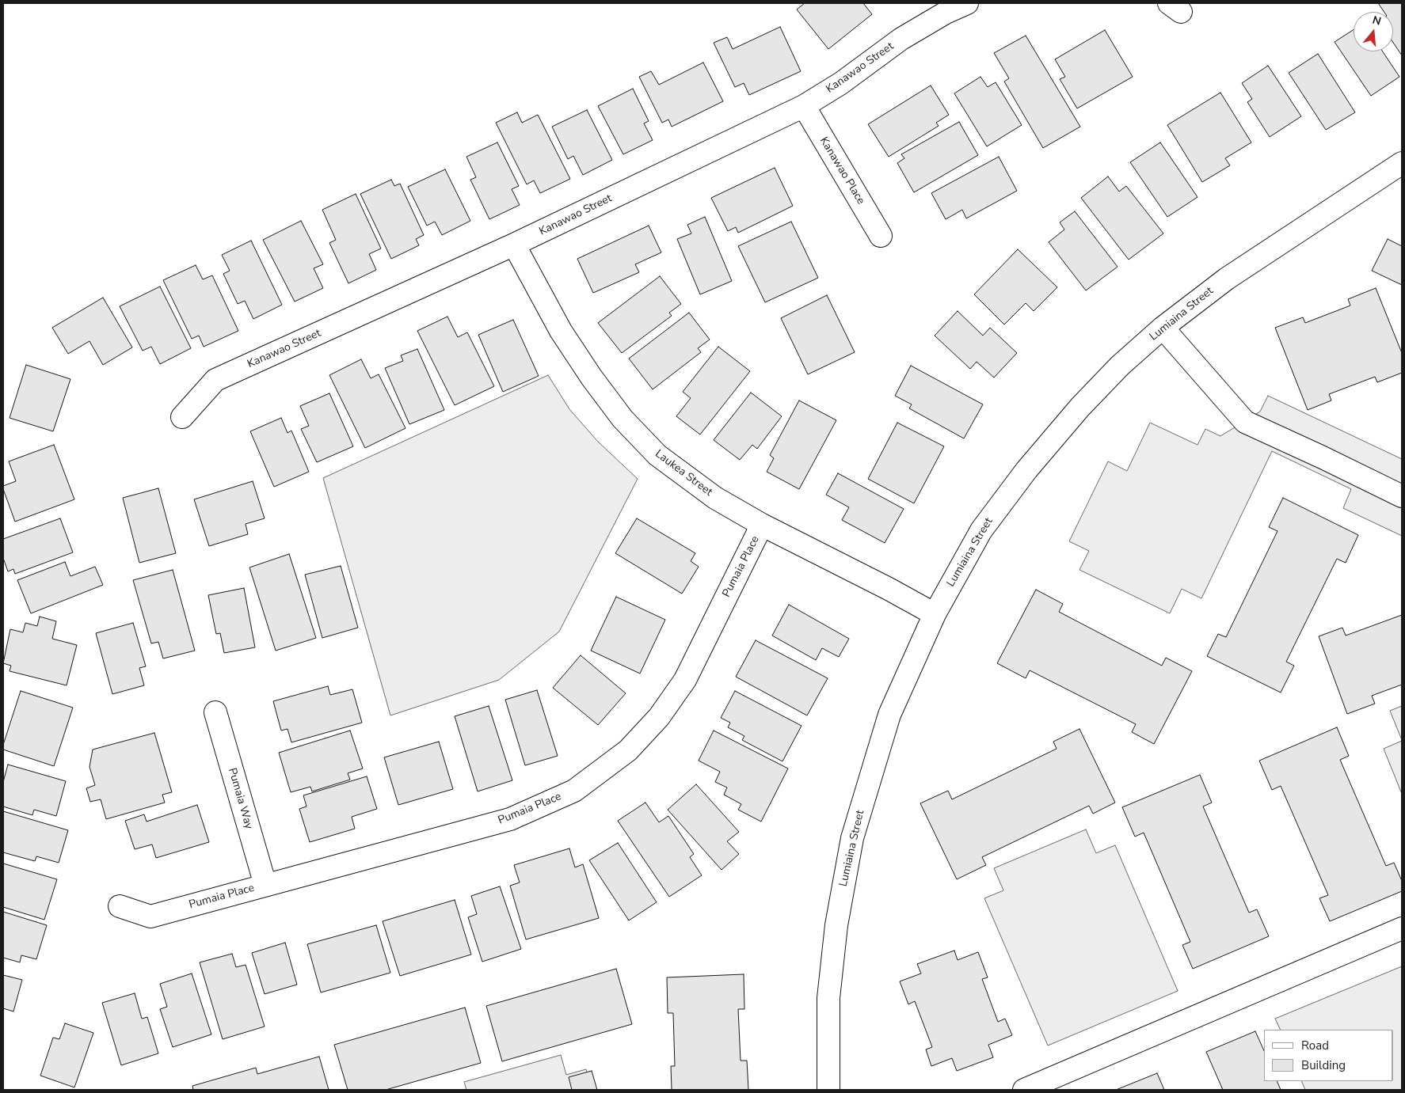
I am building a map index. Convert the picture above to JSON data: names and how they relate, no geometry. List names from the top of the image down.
{
  "streets": {
    "street": [
      "Kanawao Street",
      "Kanawao Place",
      "Lumiaina Street",
      "Laukea Street",
      "Pumaia Place",
      "Pumaia Way"
    ]
  },
  "crossings": [
    ["Kanawao Street", "Kanawao Place"],
    ["Kanawao Street", "Laukea Street"],
    ["Lumiaina Street", "Laukea Street"],
    ["Laukea Street", "Pumaia Place"],
    ["Pumaia Place", "Pumaia Way"]
  ],
  "legend": ["Road", "Building"],
  "north": "top"
}
